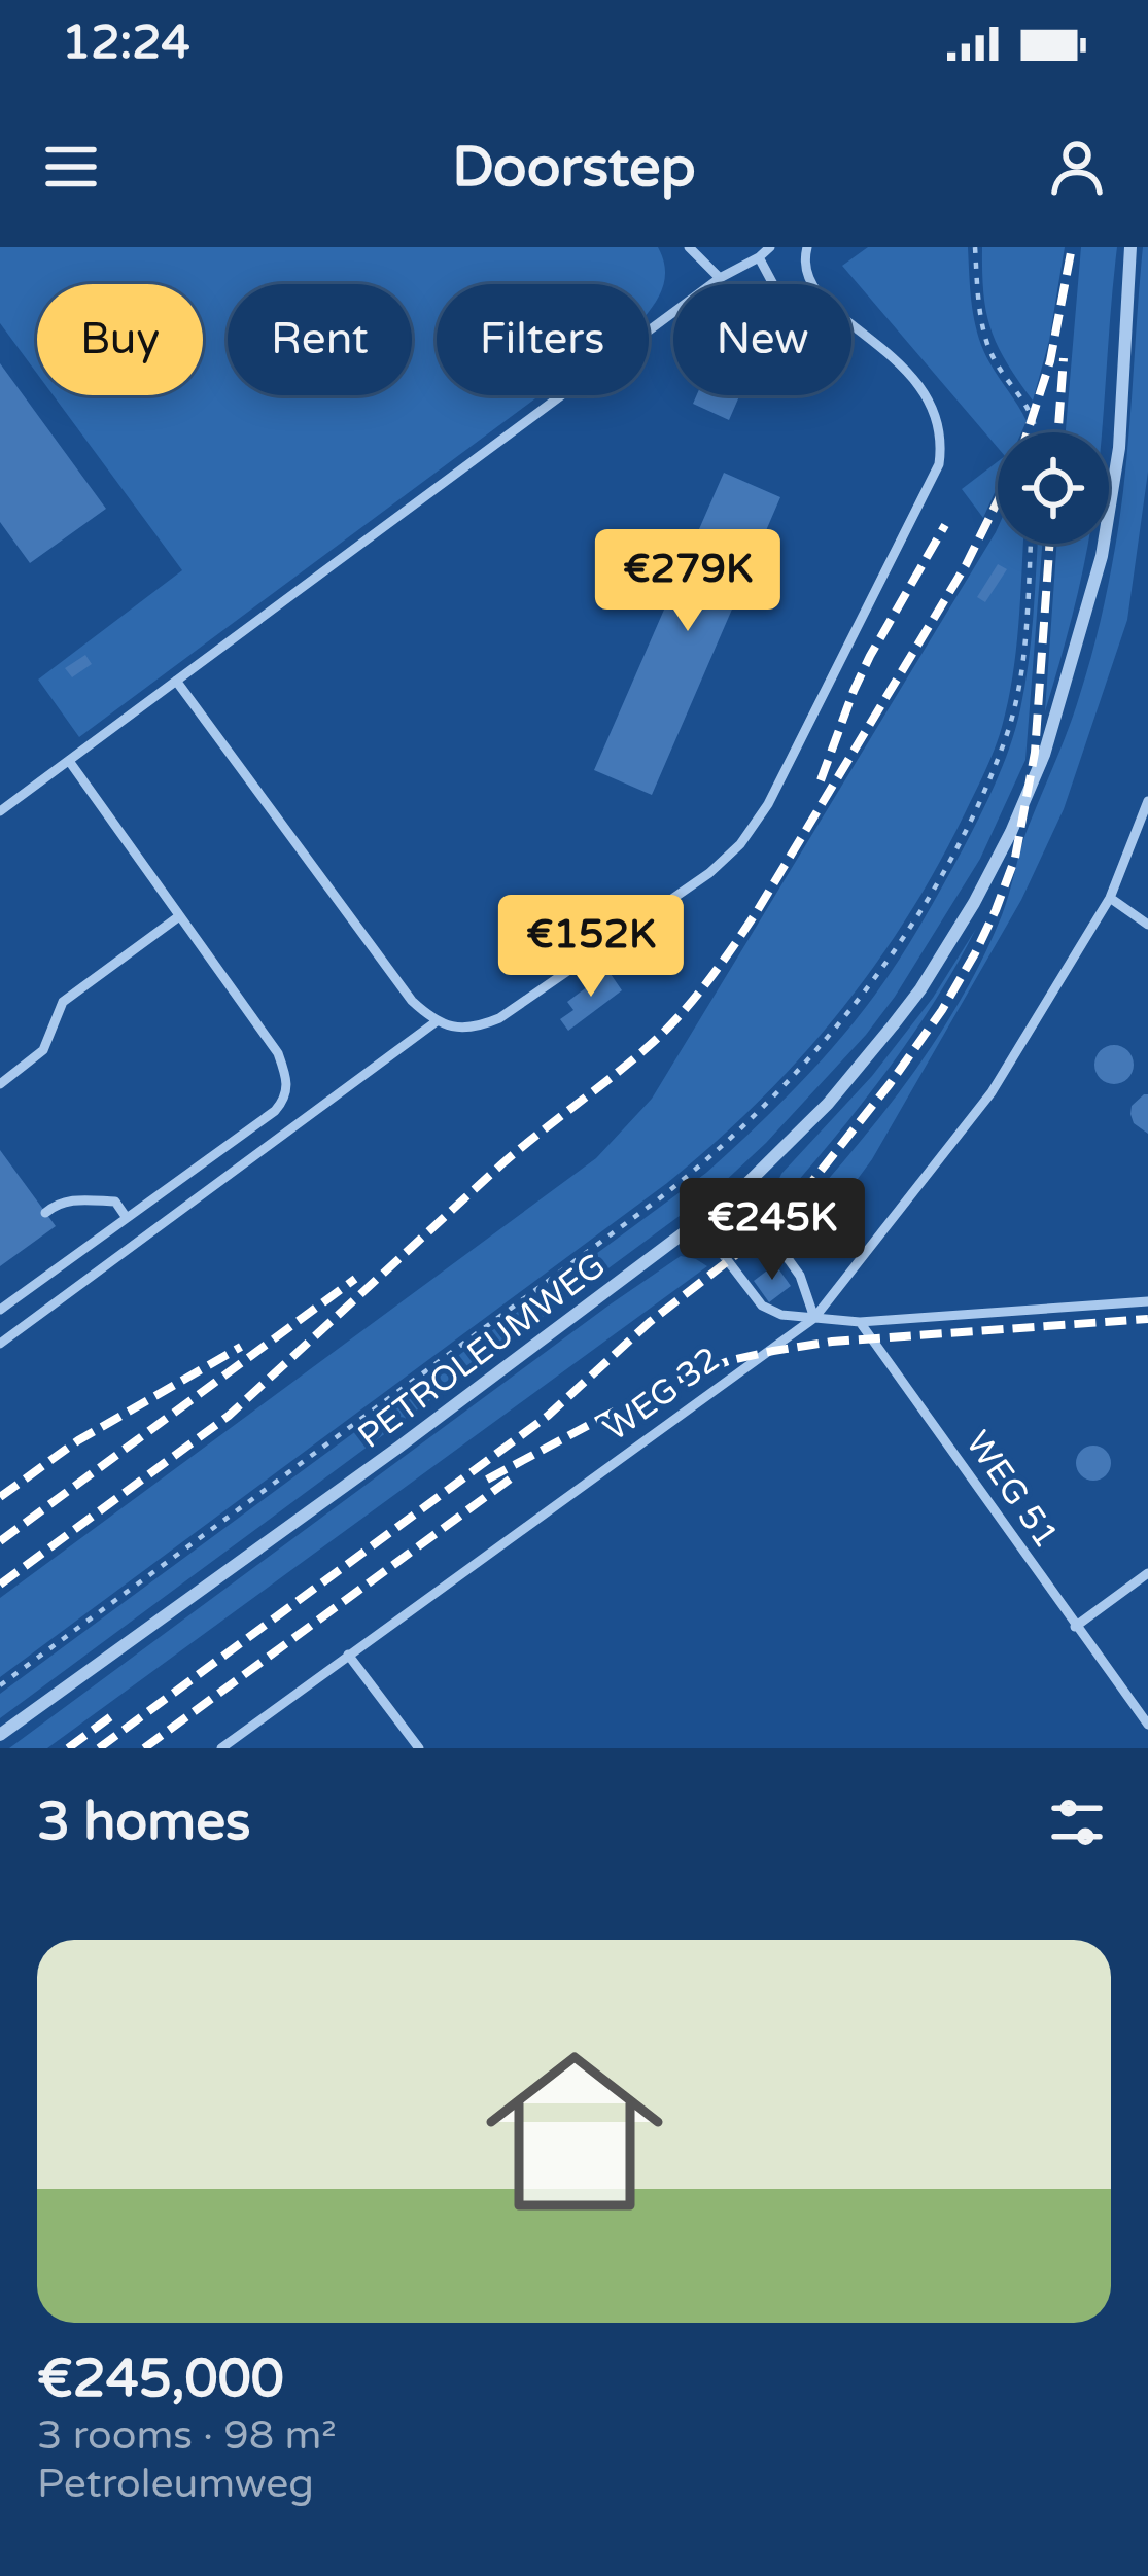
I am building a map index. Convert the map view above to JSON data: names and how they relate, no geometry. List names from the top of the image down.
{
  "streets": {
    "street": ["PETROLEUMWEG"],
    "lane": ["WEG 32", "WEG 51"]
  },
  "page": {
    "status": "12:24",
    "header": "Doorstep",
    "chip": [
      "Buy",
      "Rent",
      "Filters",
      "New"
    ],
    "price": ["€279K", "€152K", "€245K"],
    "heading": "3 homes",
    "list": [
      {
        "name": "€245,000",
        "note": "3 rooms · 98 m² · Petroleumweg"
      }
    ]
  }
}
